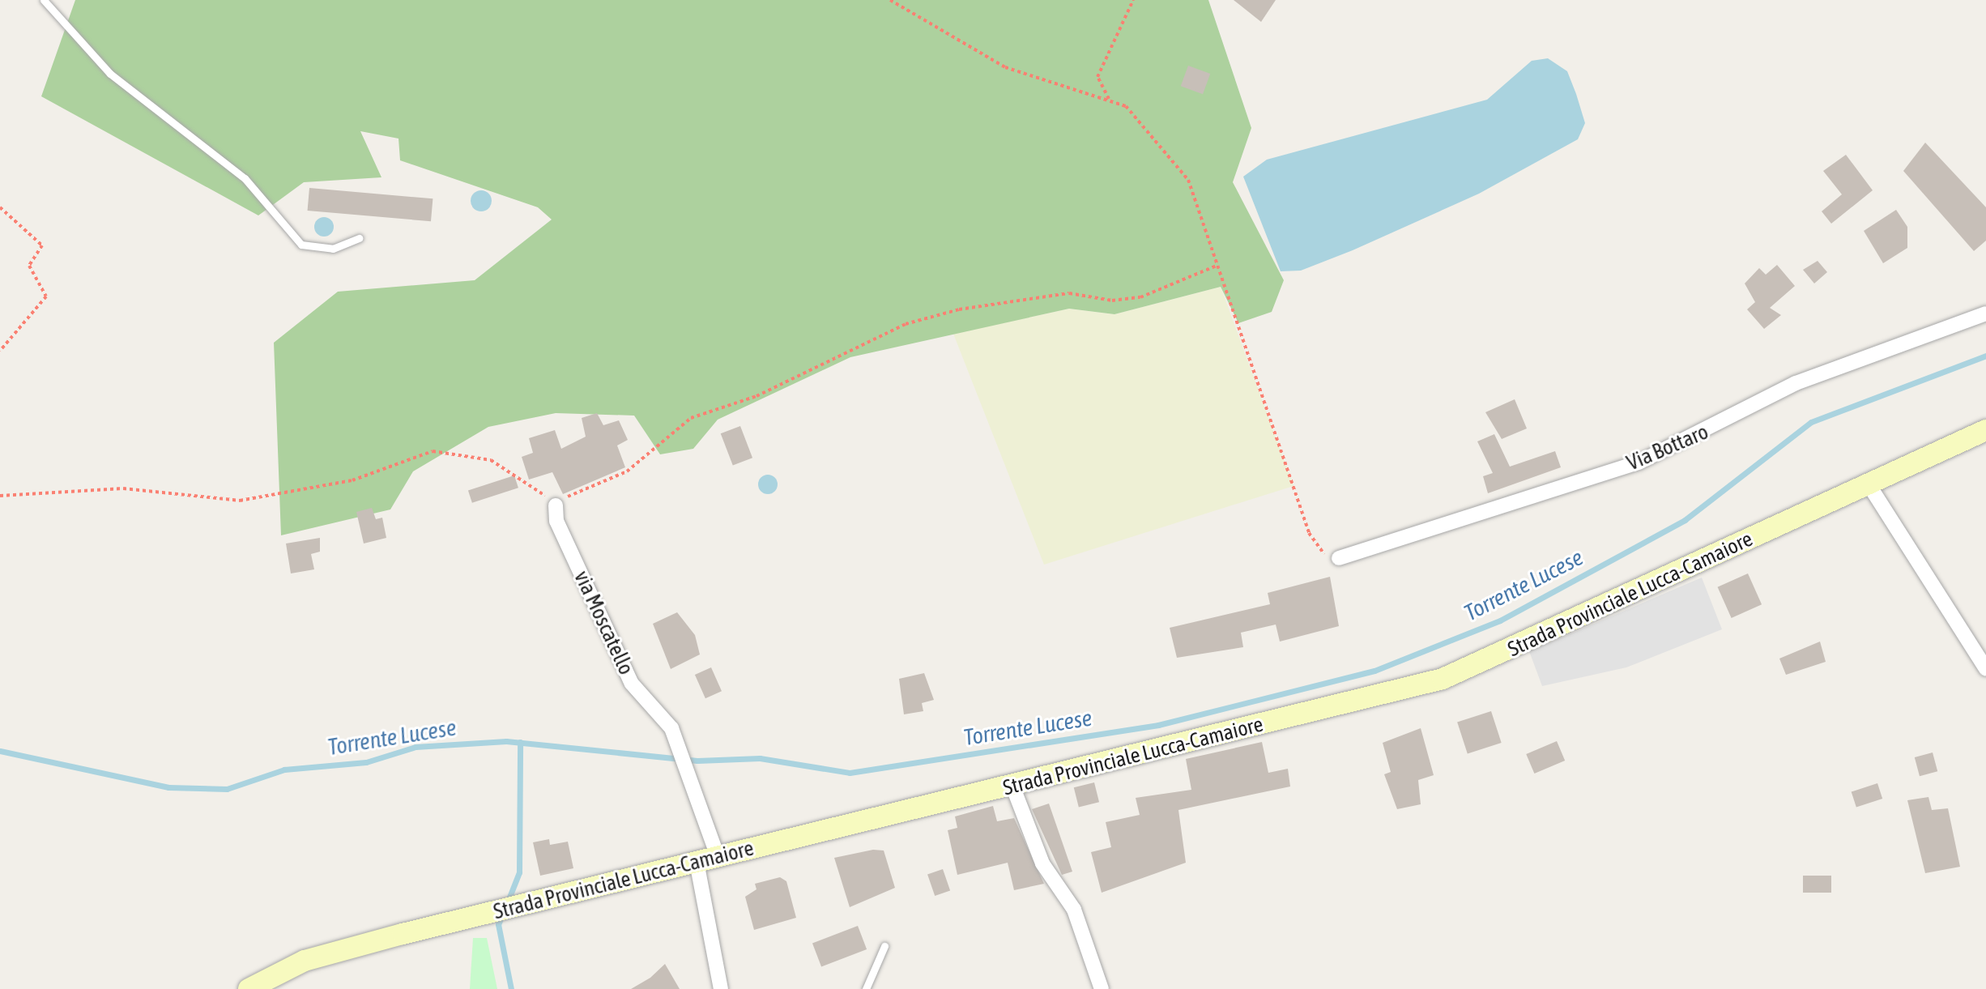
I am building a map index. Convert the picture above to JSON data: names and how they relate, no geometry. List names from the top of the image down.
{
  "streets": {
    "main road": ["Strada Provinciale Lucca-Camaiore"],
    "street": ["Via Bottaro", "via Moscatello"]
  },
  "crossings": [
    ["Strada Provinciale Lucca-Camaiore", "via Moscatello"]
  ],
  "water": ["Torrente Lucese"]
}
